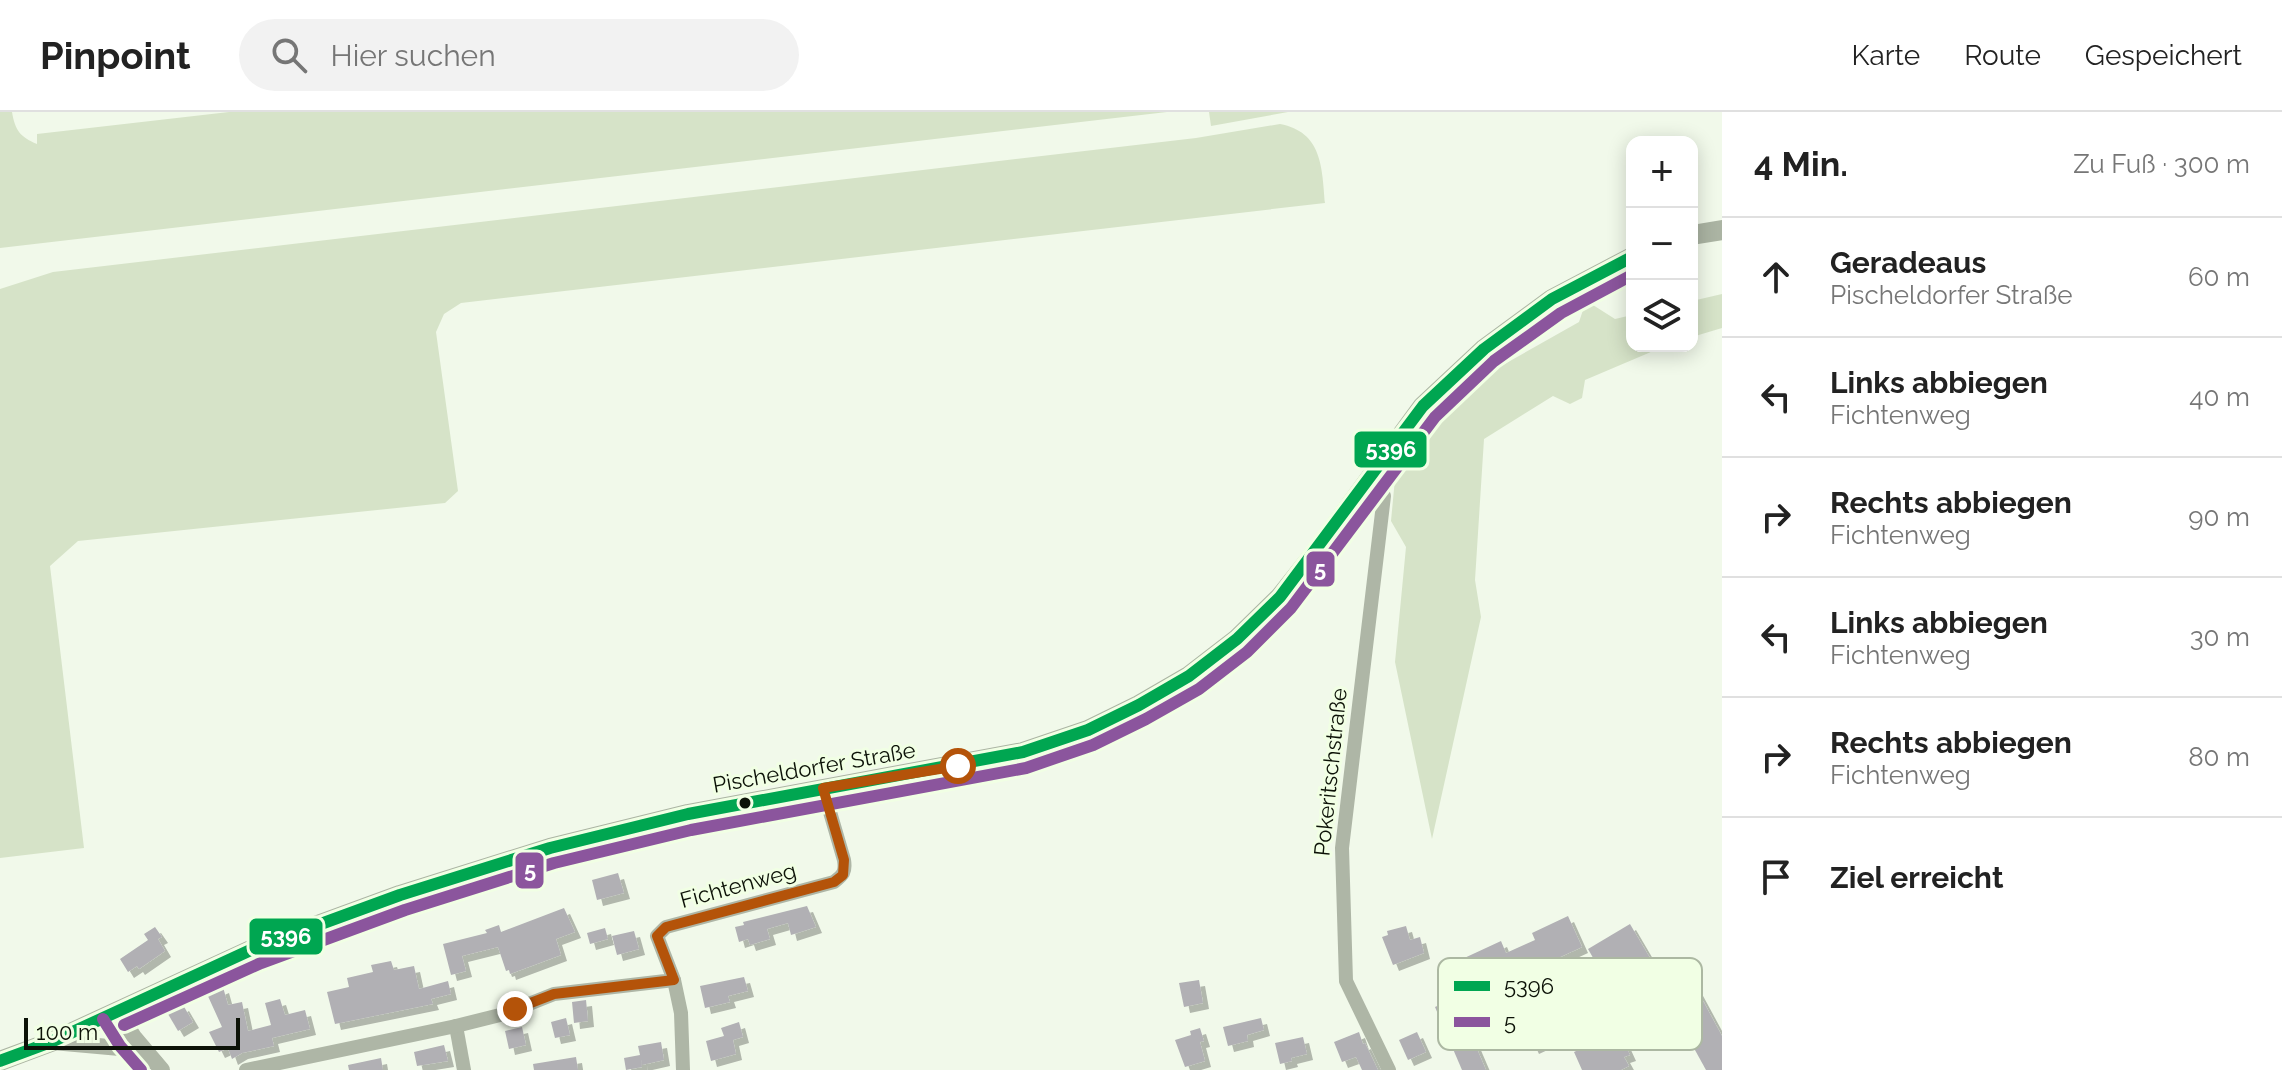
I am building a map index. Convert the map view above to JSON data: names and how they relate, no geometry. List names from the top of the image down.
{
  "streets": {
    "main road": ["Pischeldorfer Straße"],
    "street": ["Pokeritschstraße", "Fichtenweg"]
  },
  "crossings": [
    ["Pischeldorfer Straße", "Pokeritschstraße"],
    ["Pischeldorfer Straße", "Fichtenweg"]
  ],
  "lines": ["transit line 5396", "transit line 5"],
  "legend": ["5396", "5"],
  "scale_bar": "100 m",
  "page": {
    "header": "Pinpoint",
    "search": "Hier suchen",
    "nav": ["Karte", "Route", "Gespeichert"],
    "heading": ["4 Min.", "Zu Fuß · 300 m"],
    "map_buttons": ["+", "−"],
    "list": [
      ["Geradeaus", "Pischeldorfer Straße", "60 m"],
      ["Links abbiegen", "Fichtenweg", "40 m"],
      ["Rechts abbiegen", "Fichtenweg", "90 m"],
      ["Links abbiegen", "Fichtenweg", "30 m"],
      ["Rechts abbiegen", "Fichtenweg", "80 m"],
      "Ziel erreicht"
    ],
    "scale": "100 m"
  }
}
